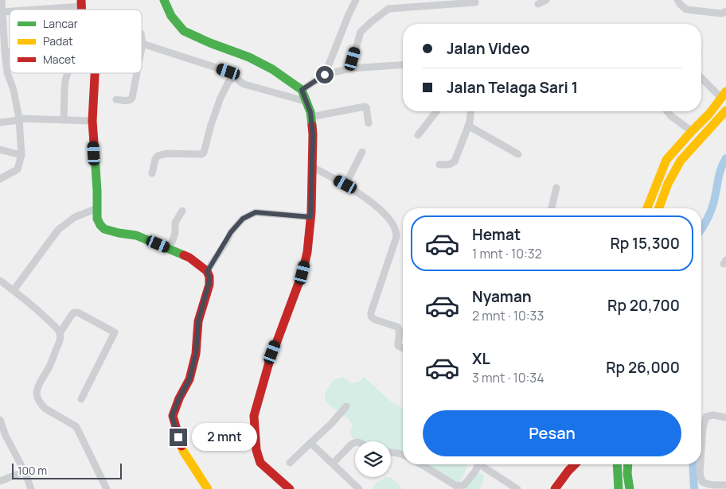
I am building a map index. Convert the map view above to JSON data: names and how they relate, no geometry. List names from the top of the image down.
{
  "legend": ["Lancar", "Padat", "Macet"],
  "scale_bar": "100 m",
  "page": {
    "banner": ["Jalan Video", "Jalan Telaga Sari 1"],
    "list": [
      {
        "name": "Hemat",
        "note": "1 mnt · 10:32",
        "value": "Rp 15,300"
      },
      {
        "name": "Nyaman",
        "note": "2 mnt · 10:33",
        "value": "Rp 20,700"
      },
      {
        "name": "XL",
        "note": "3 mnt · 10:34",
        "value": "Rp 26,000"
      }
    ],
    "buttons": "Pesan",
    "bubble": "2 mnt",
    "scale": "100 m"
  }
}
